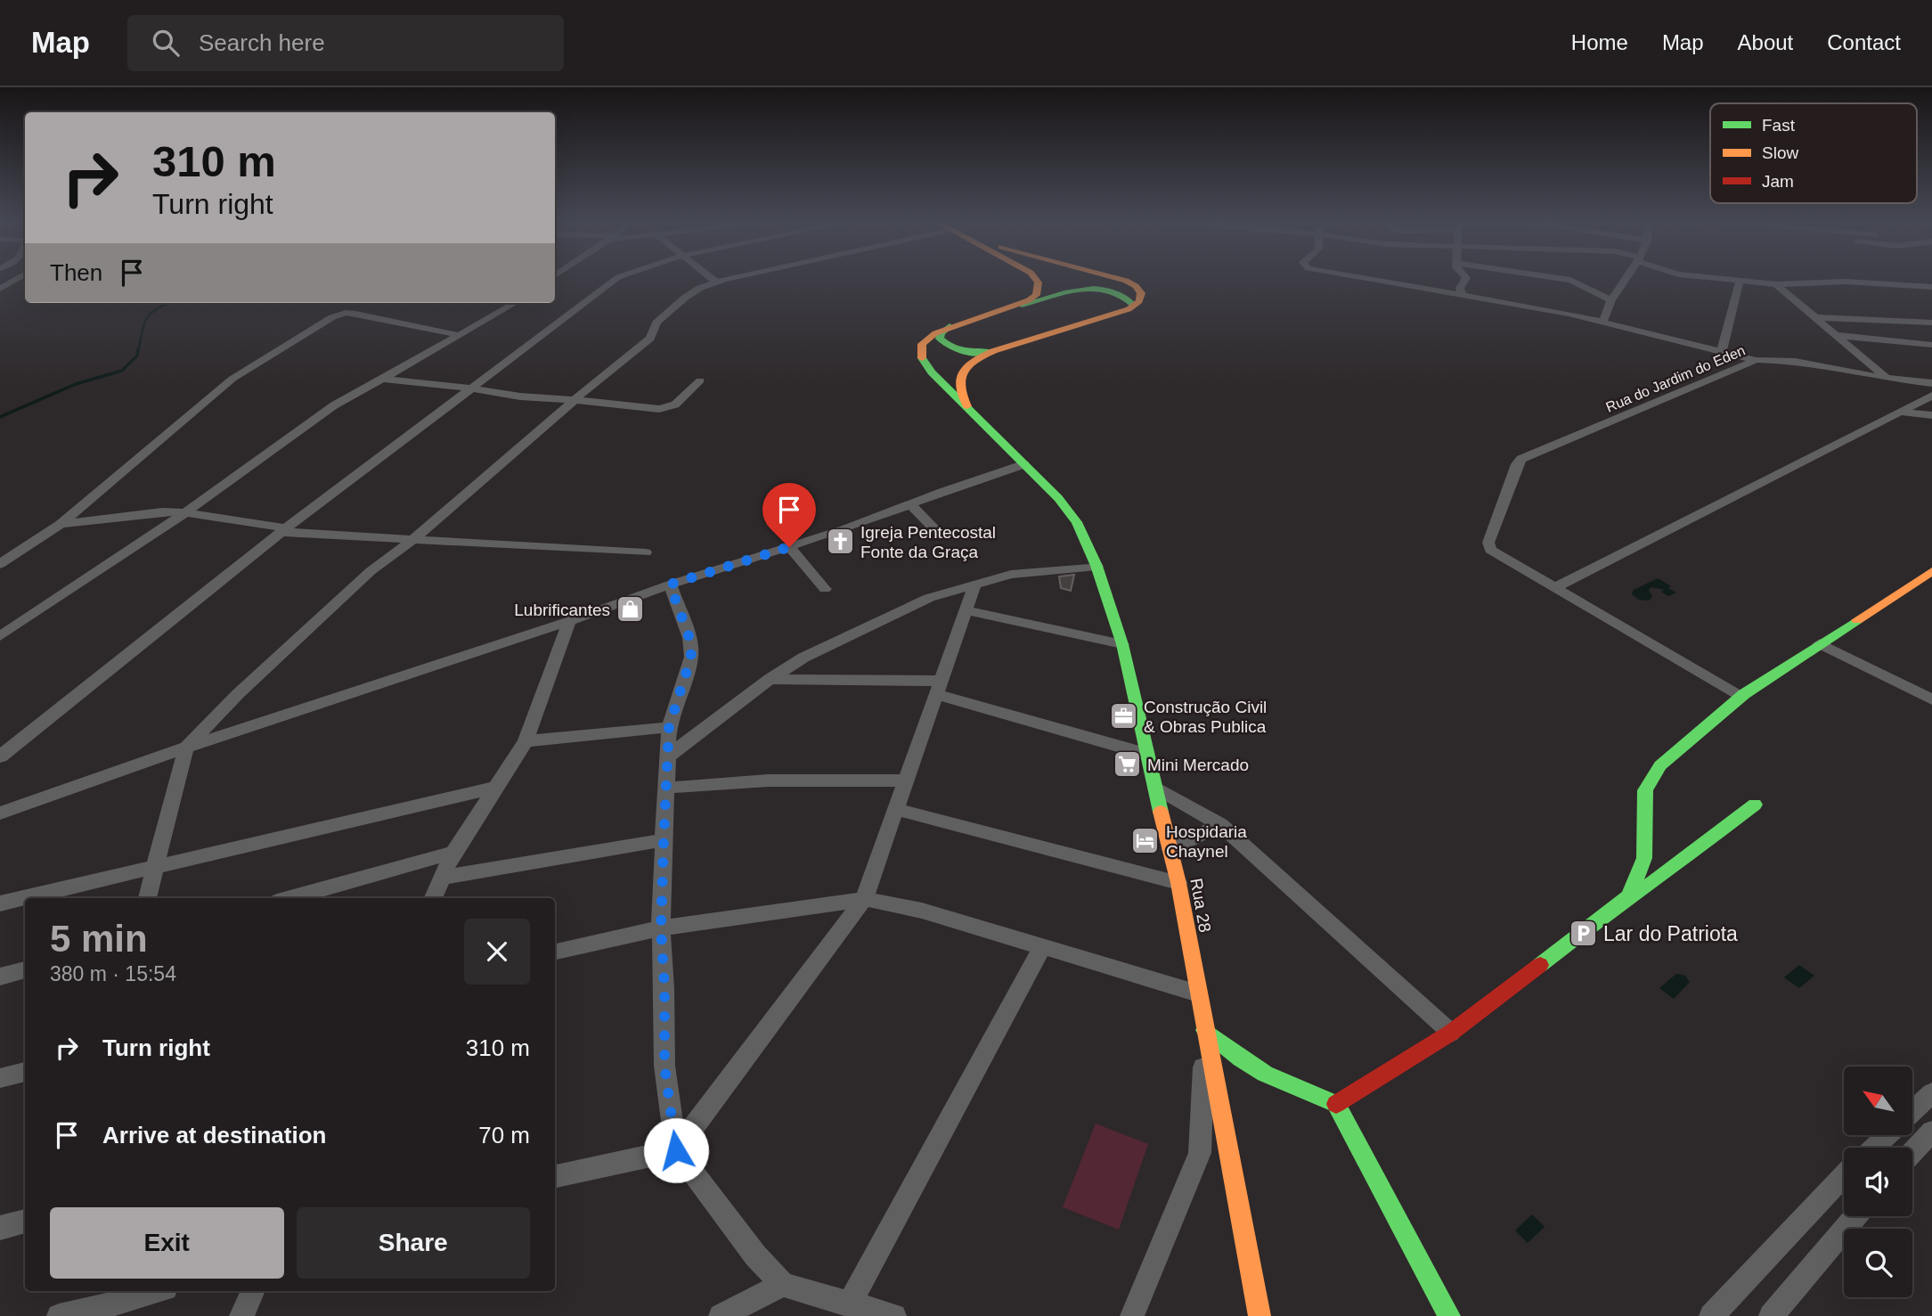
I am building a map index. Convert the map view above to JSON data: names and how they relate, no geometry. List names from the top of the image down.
{
  "streets": {
    "street": ["Rua do Jardim do Eden", "Rua 28"]
  },
  "places": {
    "church": ["Igreja Pentecostal Fonte da Graça"],
    "shop": ["Lubrificantes"],
    "office": ["Construção Civil & Obras Publica"],
    "supermarket": ["Mini Mercado"],
    "hotel": ["Hospidaria Chaynel"],
    "parking": ["Lar do Patriota"]
  },
  "legend": ["Fast", "Slow", "Jam"],
  "north": "top left",
  "page": {
    "header": "Map",
    "search": "Search here",
    "nav": [
      "Home",
      "Map",
      "About",
      "Contact"
    ],
    "turn": ["310 m", "Turn right"],
    "then": "Then",
    "heading": ["5 min", "380 m · 15:54"],
    "list": [
      {
        "name": "Turn right",
        "value": "310 m"
      },
      {
        "name": "Arrive at destination",
        "value": "70 m"
      }
    ],
    "buttons": ["Exit", "Share"]
  }
}
